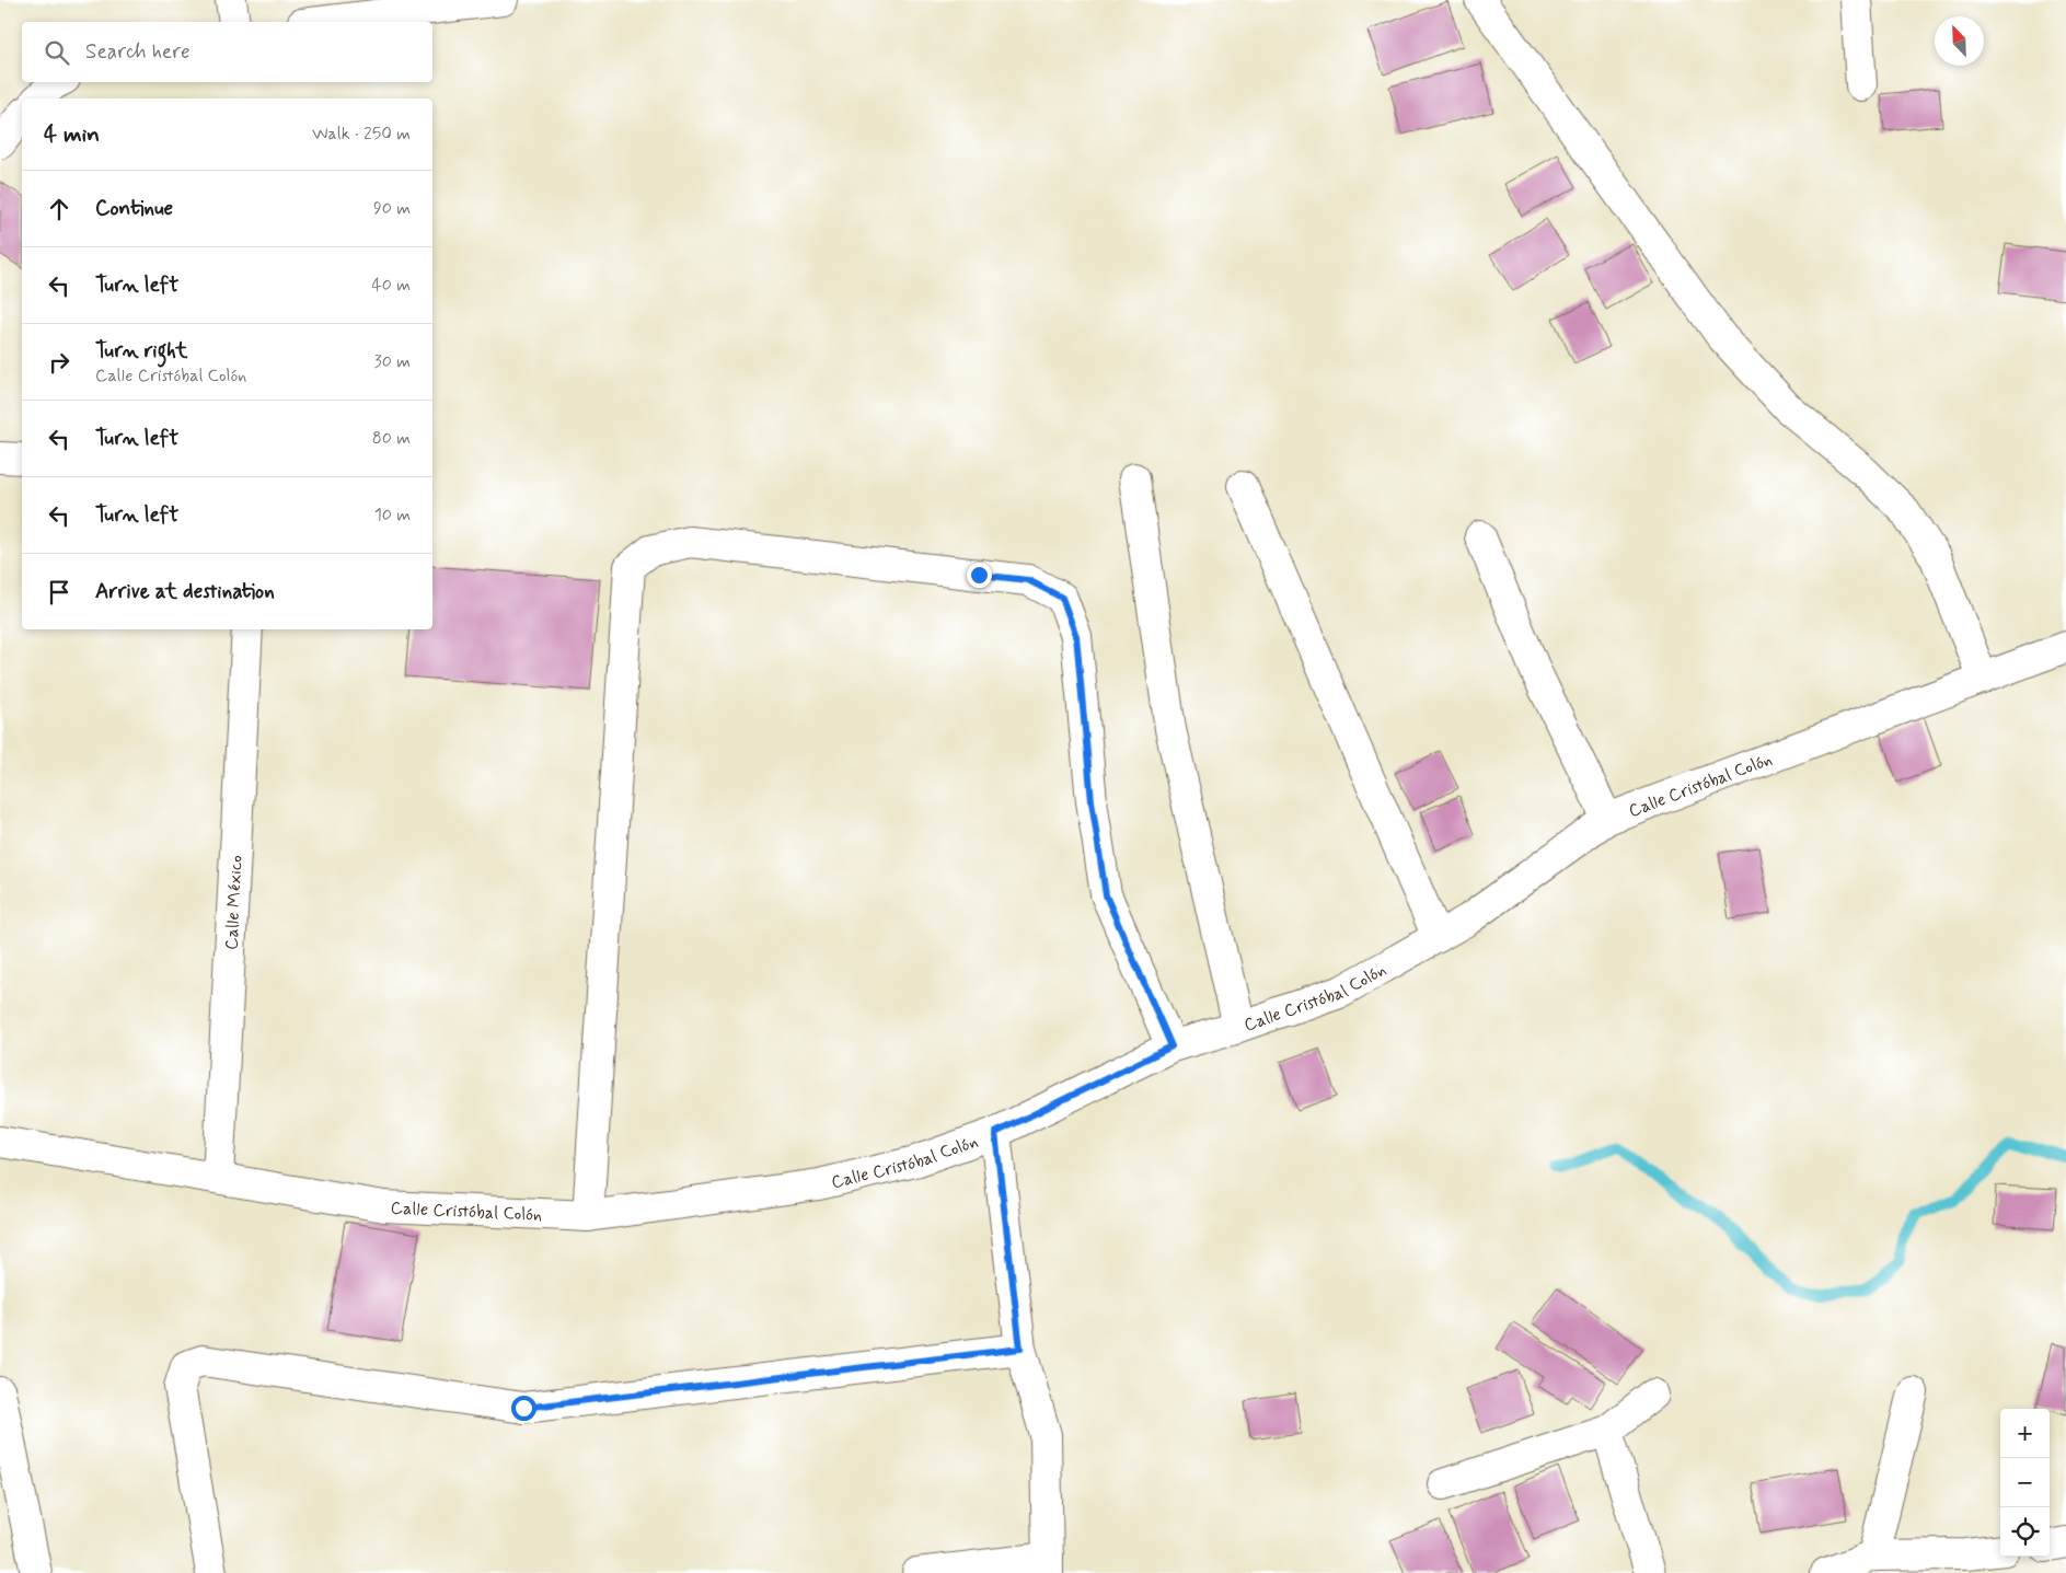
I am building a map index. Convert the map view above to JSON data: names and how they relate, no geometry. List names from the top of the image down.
{
  "streets": {
    "street": ["Calle Cristóbal Colón", "Calle México"]
  },
  "crossings": [
    ["Calle Cristóbal Colón", "Calle México"]
  ],
  "north": "top left",
  "page": {
    "search": "Search here",
    "heading": ["4 min", "Walk · 250 m"],
    "list": [
      ["Continue", "90 m"],
      ["Turn left", "40 m"],
      ["Turn right", "Calle Cristóbal Colón", "30 m"],
      ["Turn left", "80 m"],
      ["Turn left", "10 m"],
      "Arrive at destination"
    ],
    "map_buttons": ["+", "−"]
  }
}
